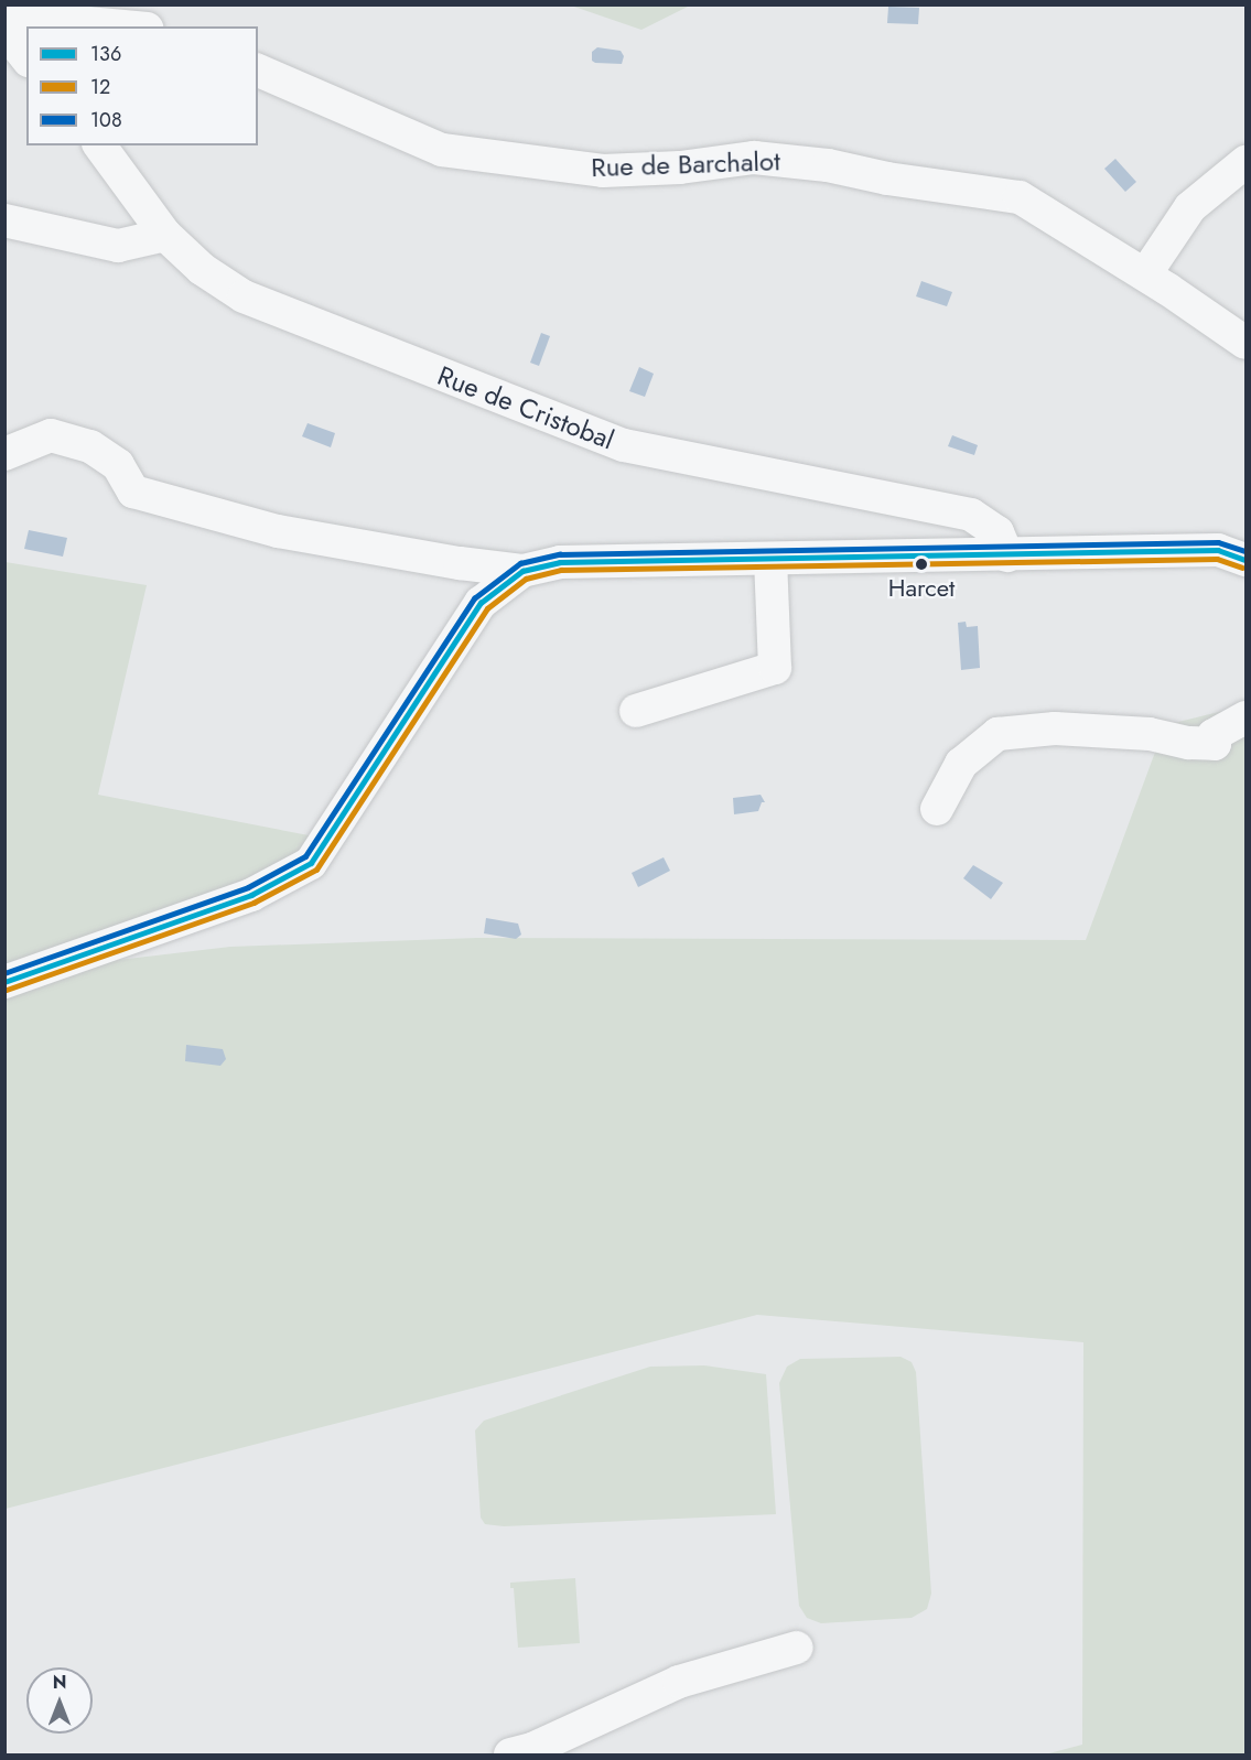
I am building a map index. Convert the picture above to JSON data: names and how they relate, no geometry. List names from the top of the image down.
{
  "streets": {
    "street": ["Rue de Barchalot", "Rue de Cristobal"]
  },
  "places": ["Harcet"],
  "lines": ["transit line 108", "transit line 136", "transit line 12"],
  "legend": ["136", "12", "108"],
  "north": "top"
}
